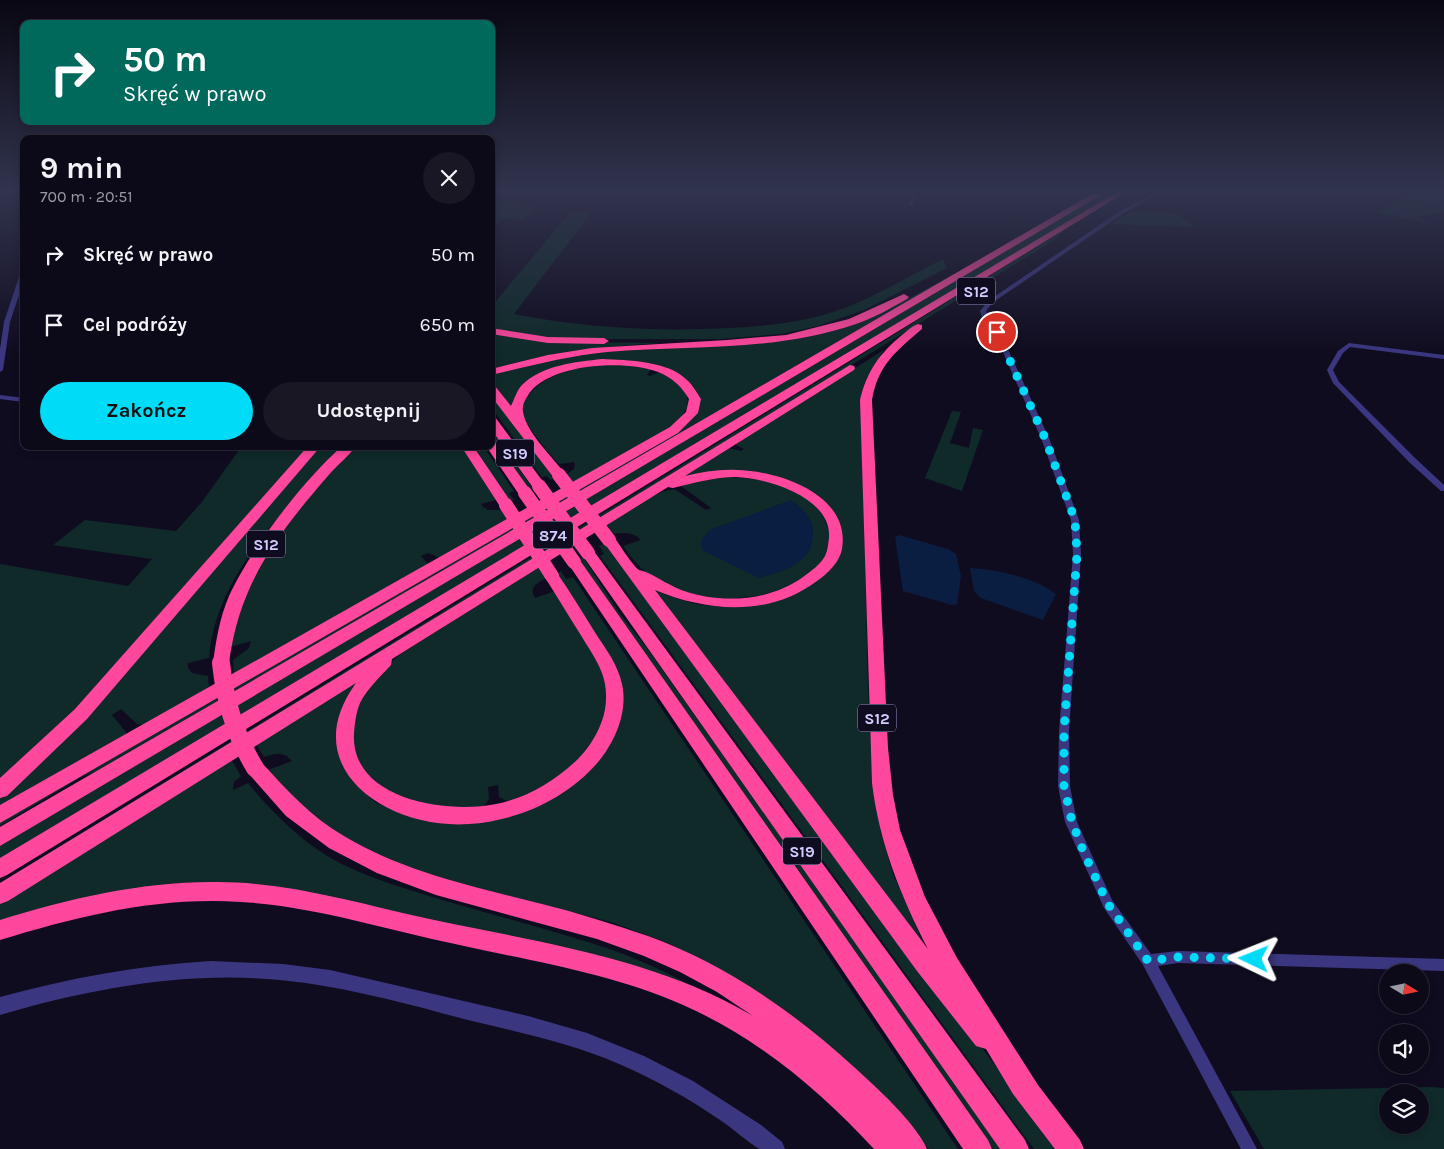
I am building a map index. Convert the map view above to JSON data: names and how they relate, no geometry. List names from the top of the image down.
{
  "streets": {
    "highway": ["S12", "S19", "874"]
  },
  "north": "right",
  "page": {
    "turn": ["50 m", "Skręć w prawo"],
    "heading": ["9 min", "700 m · 20:51"],
    "list": [
      {
        "name": "Skręć w prawo",
        "value": "50 m"
      },
      {
        "name": "Cel podróży",
        "value": "650 m"
      }
    ],
    "buttons": ["Zakończ", "Udostępnij"]
  }
}
